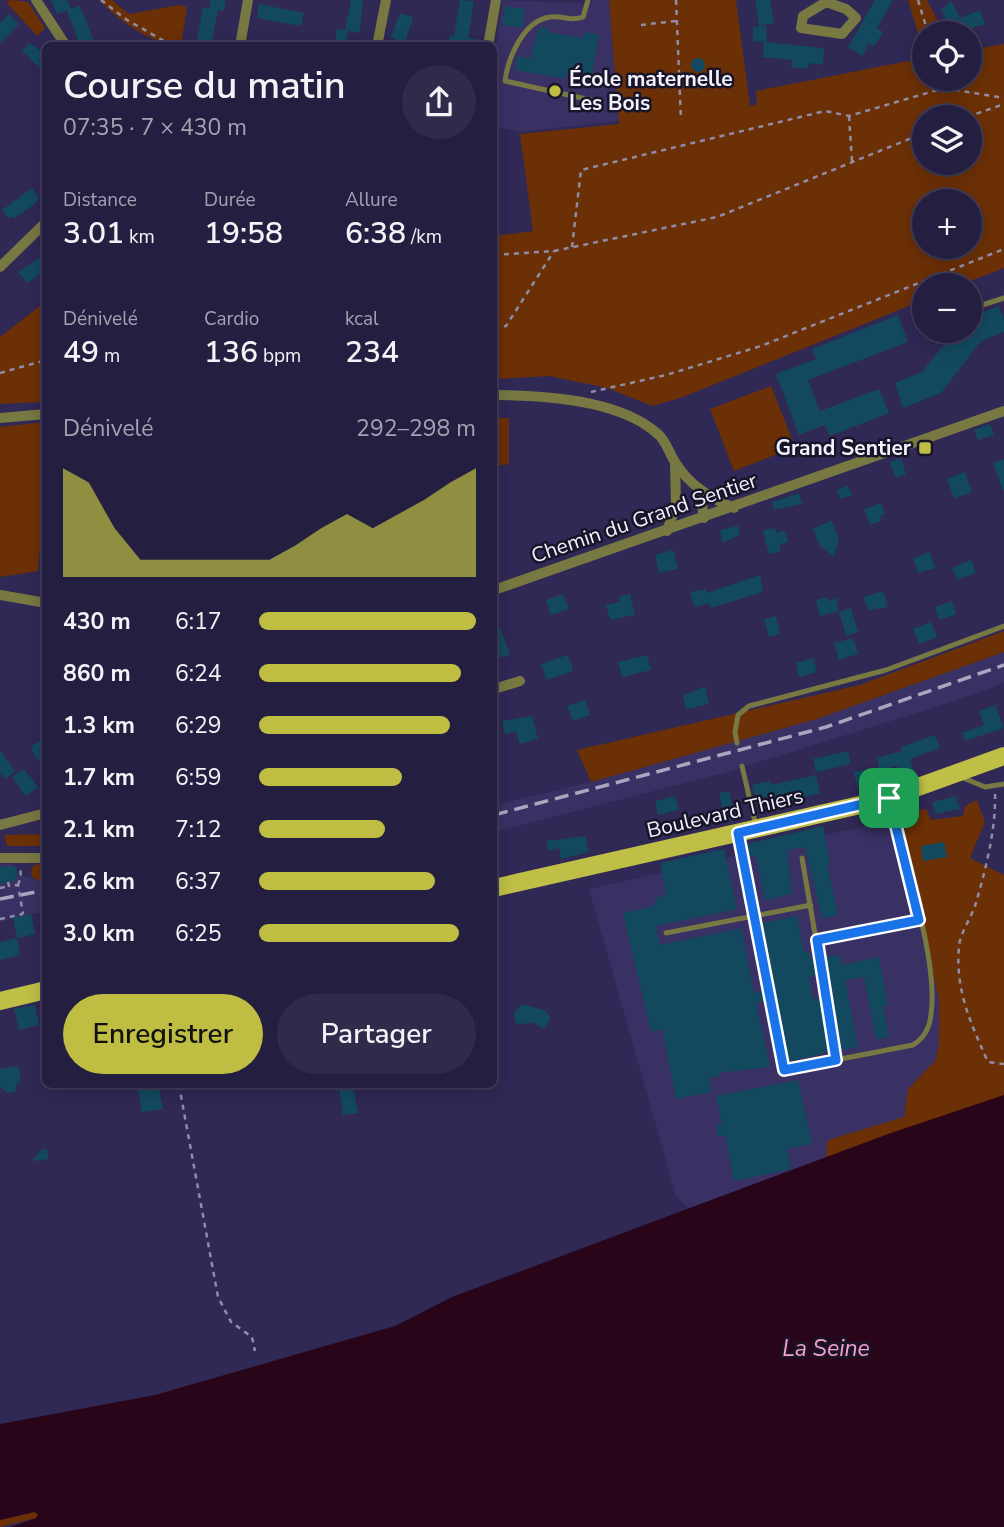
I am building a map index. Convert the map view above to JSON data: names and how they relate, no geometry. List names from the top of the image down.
{
  "streets": {
    "main road": ["Boulevard Thiers"],
    "street": ["Chemin du Grand Sentier"]
  },
  "water": ["La Seine"],
  "places": {
    "other": ["École maternelle Les Bois"],
    "transit": ["Grand Sentier"]
  },
  "page": {
    "map_buttons": ["+", "−"],
    "heading": ["Course du matin", "07:35 · 7 × 430 m"],
    "stats": [
      ["Distance", "3.01 km"],
      ["Durée", "19:58"],
      ["Allure", "6:38 /km"],
      ["Dénivelé", "49 m"],
      ["Cardio", "136 bpm"],
      ["kcal", "234"]
    ],
    "chart": ["Dénivelé", "292–298 m"],
    "list": [
      {
        "name": "430 m",
        "note": "6:17"
      },
      {
        "name": "860 m",
        "note": "6:24"
      },
      {
        "name": "1.3 km",
        "note": "6:29"
      },
      {
        "name": "1.7 km",
        "note": "6:59"
      },
      {
        "name": "2.1 km",
        "note": "7:12"
      },
      {
        "name": "2.6 km",
        "note": "6:37"
      },
      {
        "name": "3.0 km",
        "note": "6:25"
      }
    ],
    "buttons": ["Enregistrer", "Partager"]
  }
}
